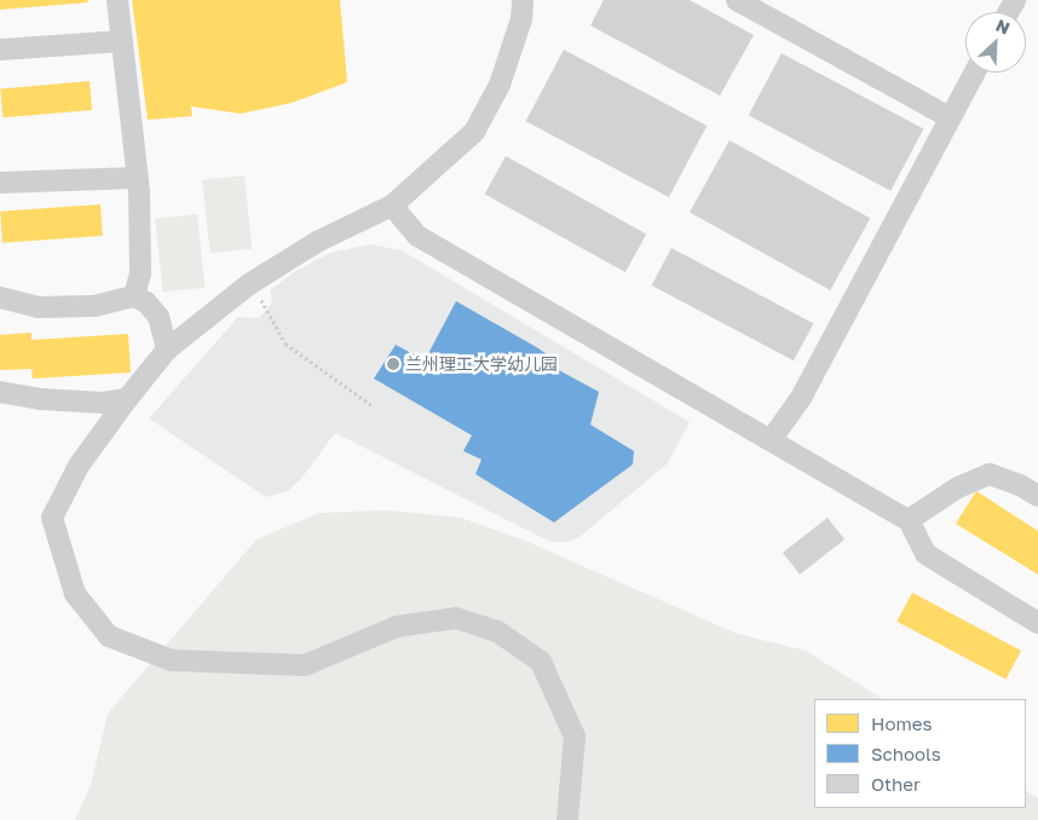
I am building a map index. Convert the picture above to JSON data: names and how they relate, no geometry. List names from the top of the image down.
{
  "places": ["兰州理工大学幼儿园"],
  "legend": ["Homes", "Schools", "Other"],
  "north": "top right"
}
